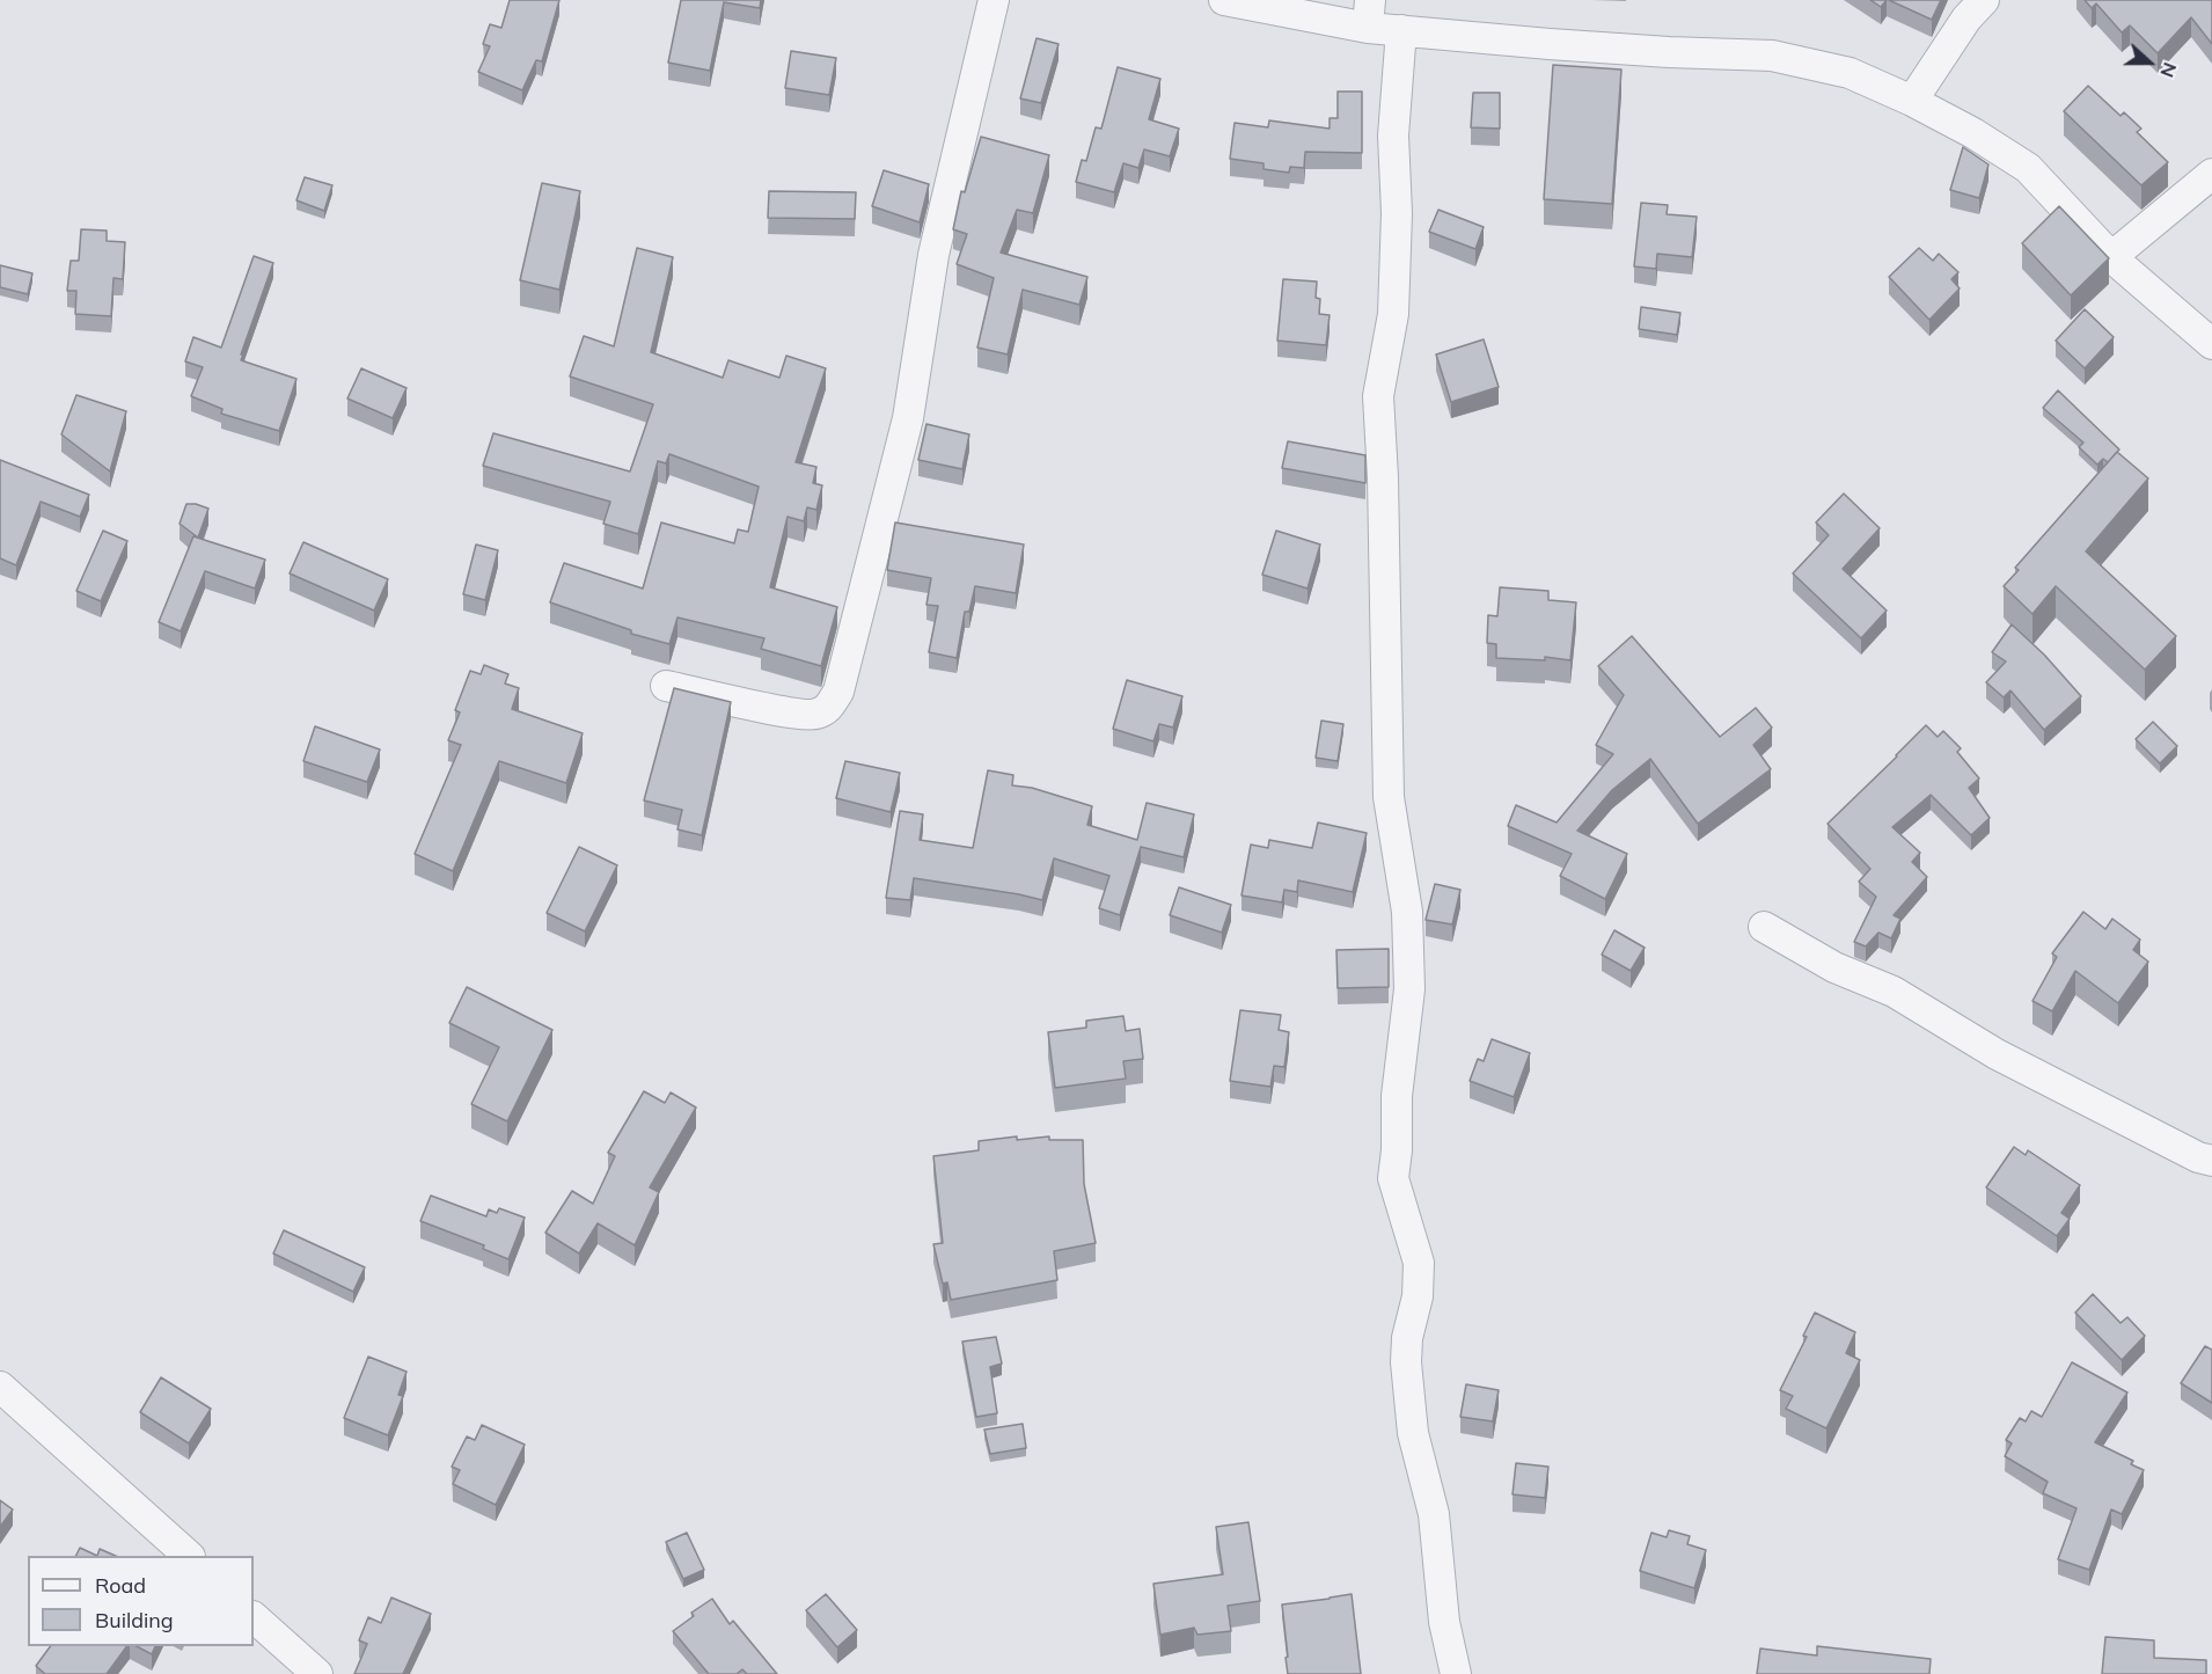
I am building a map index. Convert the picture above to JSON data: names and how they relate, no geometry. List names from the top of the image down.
{
  "legend": ["Road", "Building"],
  "north": "right"
}
